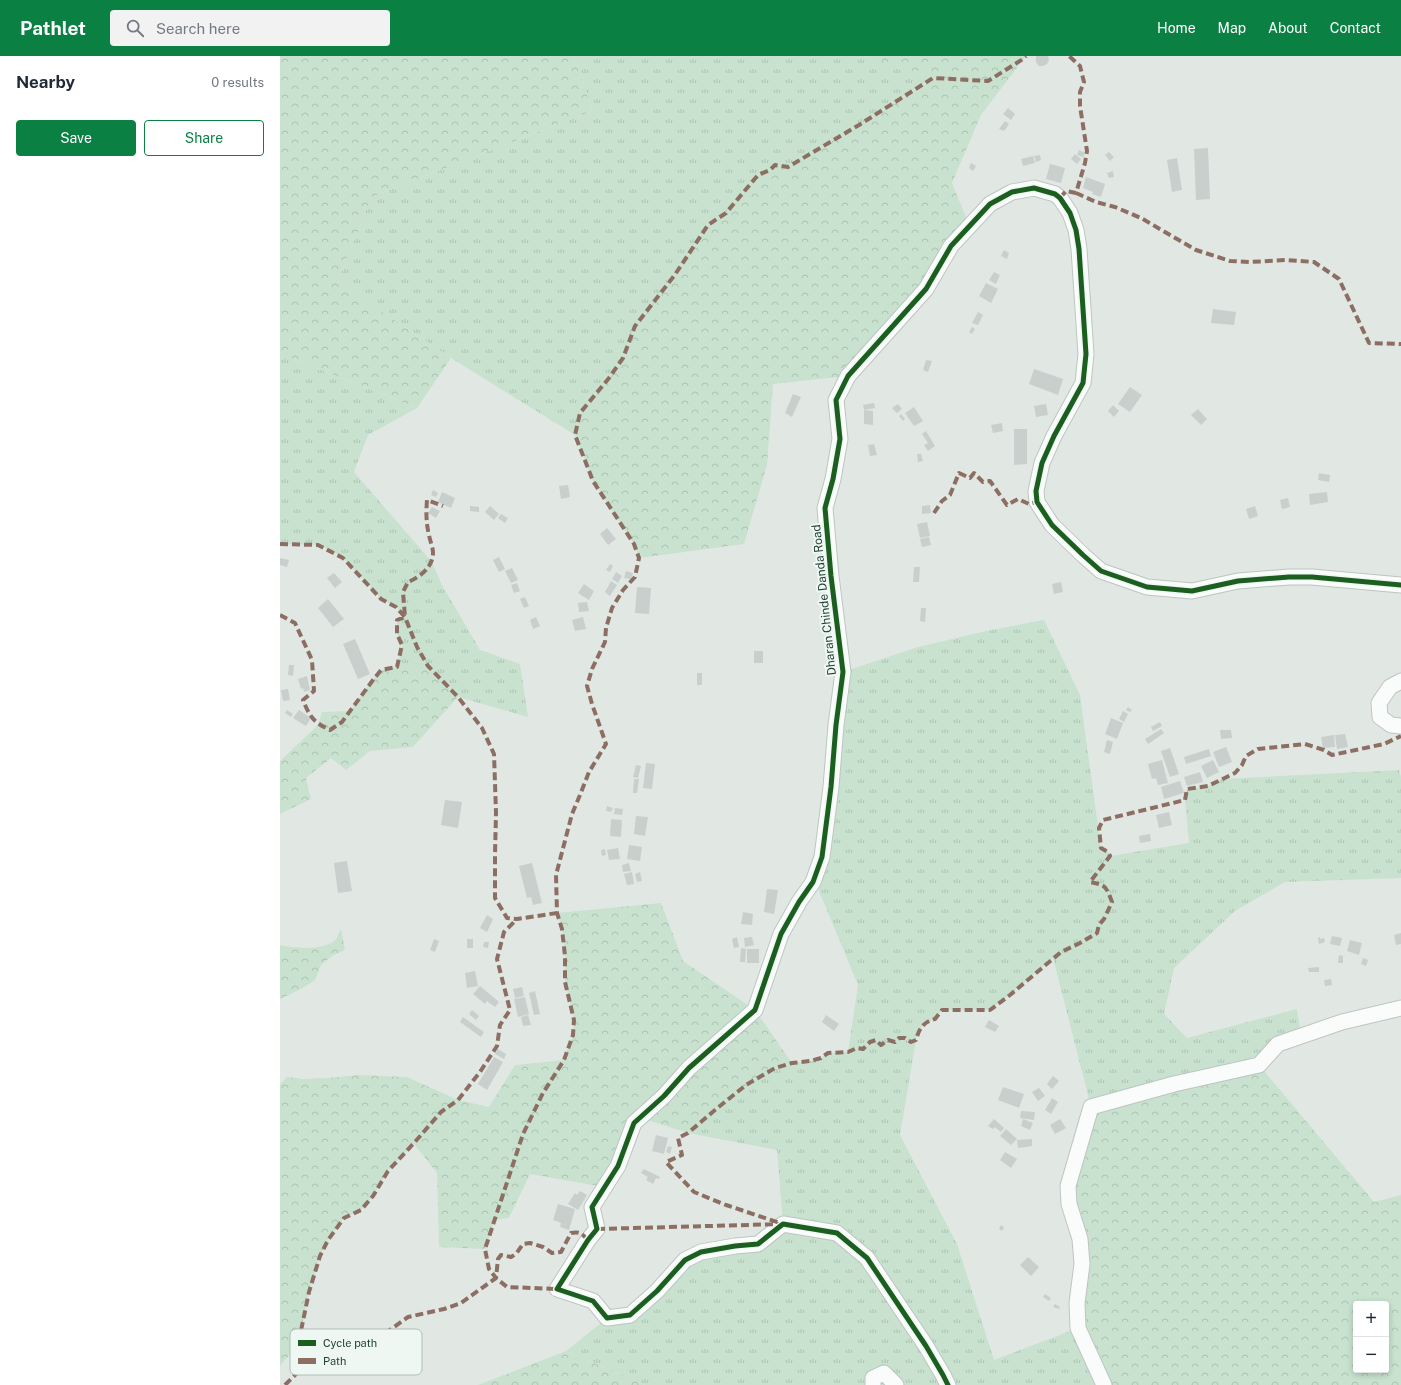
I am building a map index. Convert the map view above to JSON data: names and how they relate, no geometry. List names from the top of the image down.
{
  "streets": {
    "street": ["Dharan Chinde Danda Road"]
  },
  "legend": ["Cycle path", "Path"],
  "page": {
    "header": "Pathlet",
    "search": "Search here",
    "nav": [
      "Home",
      "Map",
      "About",
      "Contact"
    ],
    "heading": ["Nearby", "0 results"],
    "buttons": ["Save", "Share"],
    "map_buttons": ["+", "−"]
  }
}
